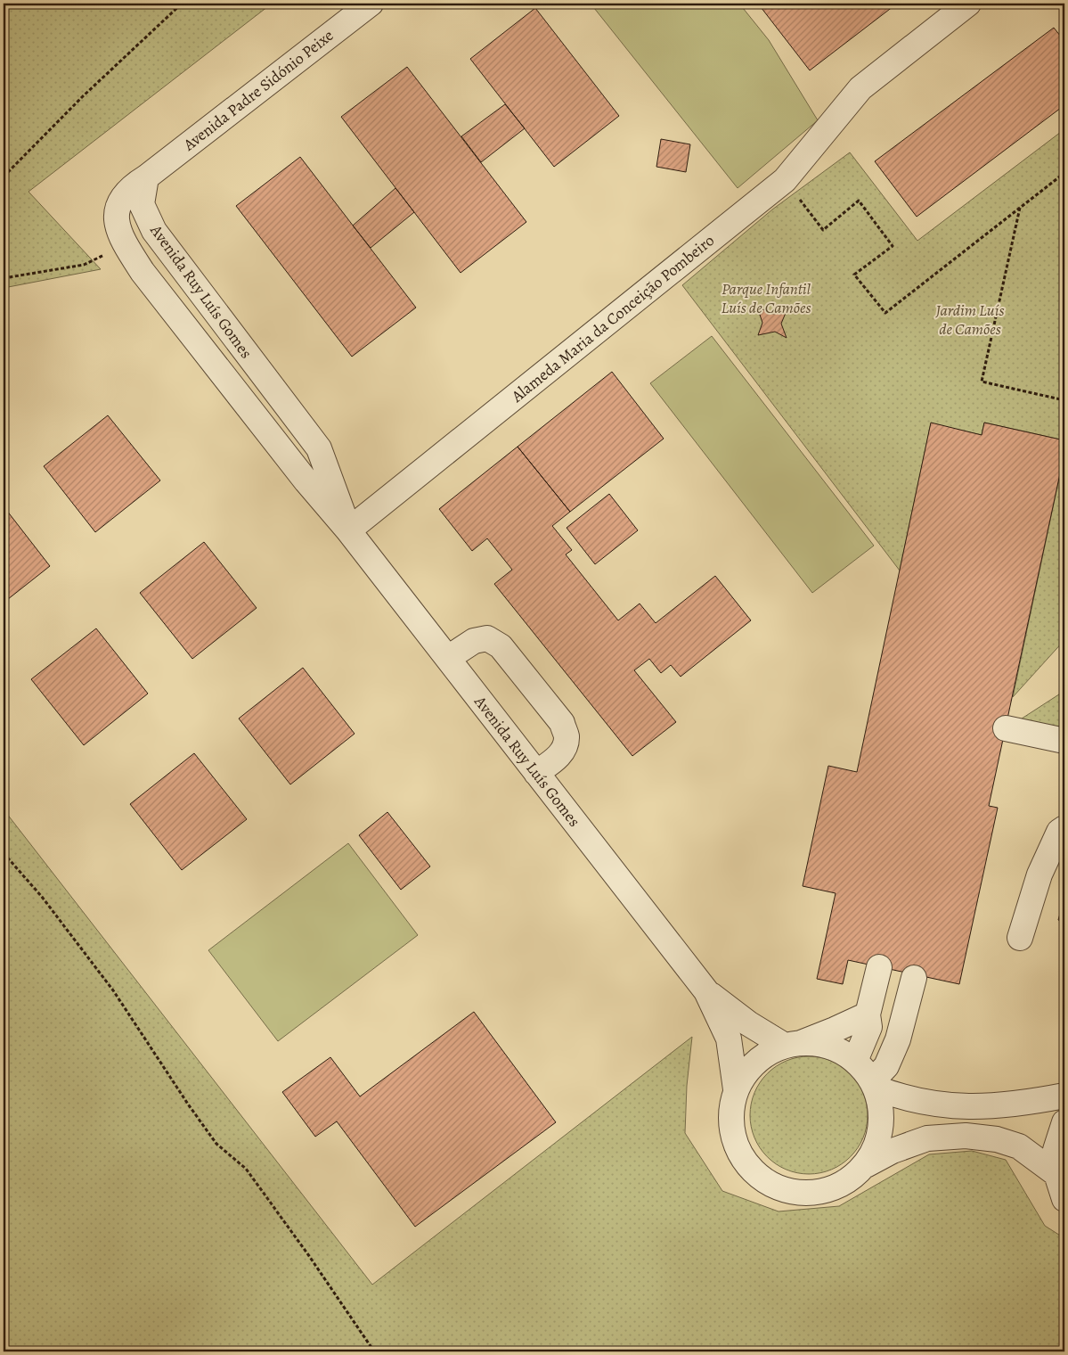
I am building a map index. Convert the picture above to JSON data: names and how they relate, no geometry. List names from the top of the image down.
{
  "streets": {
    "street": ["Avenida Padre Sidónio Peixe", "Avenida Ruy Luís Gomes", "Alameda Maria da Conceição Pombeiro"]
  },
  "crossings": [
    ["Avenida Padre Sidónio Peixe", "Avenida Ruy Luís Gomes"],
    ["Avenida Ruy Luís Gomes", "Alameda Maria da Conceição Pombeiro"]
  ],
  "parks": ["Parque Infantil Luís de Camões", "Jardim Luís de Camões"]
}
